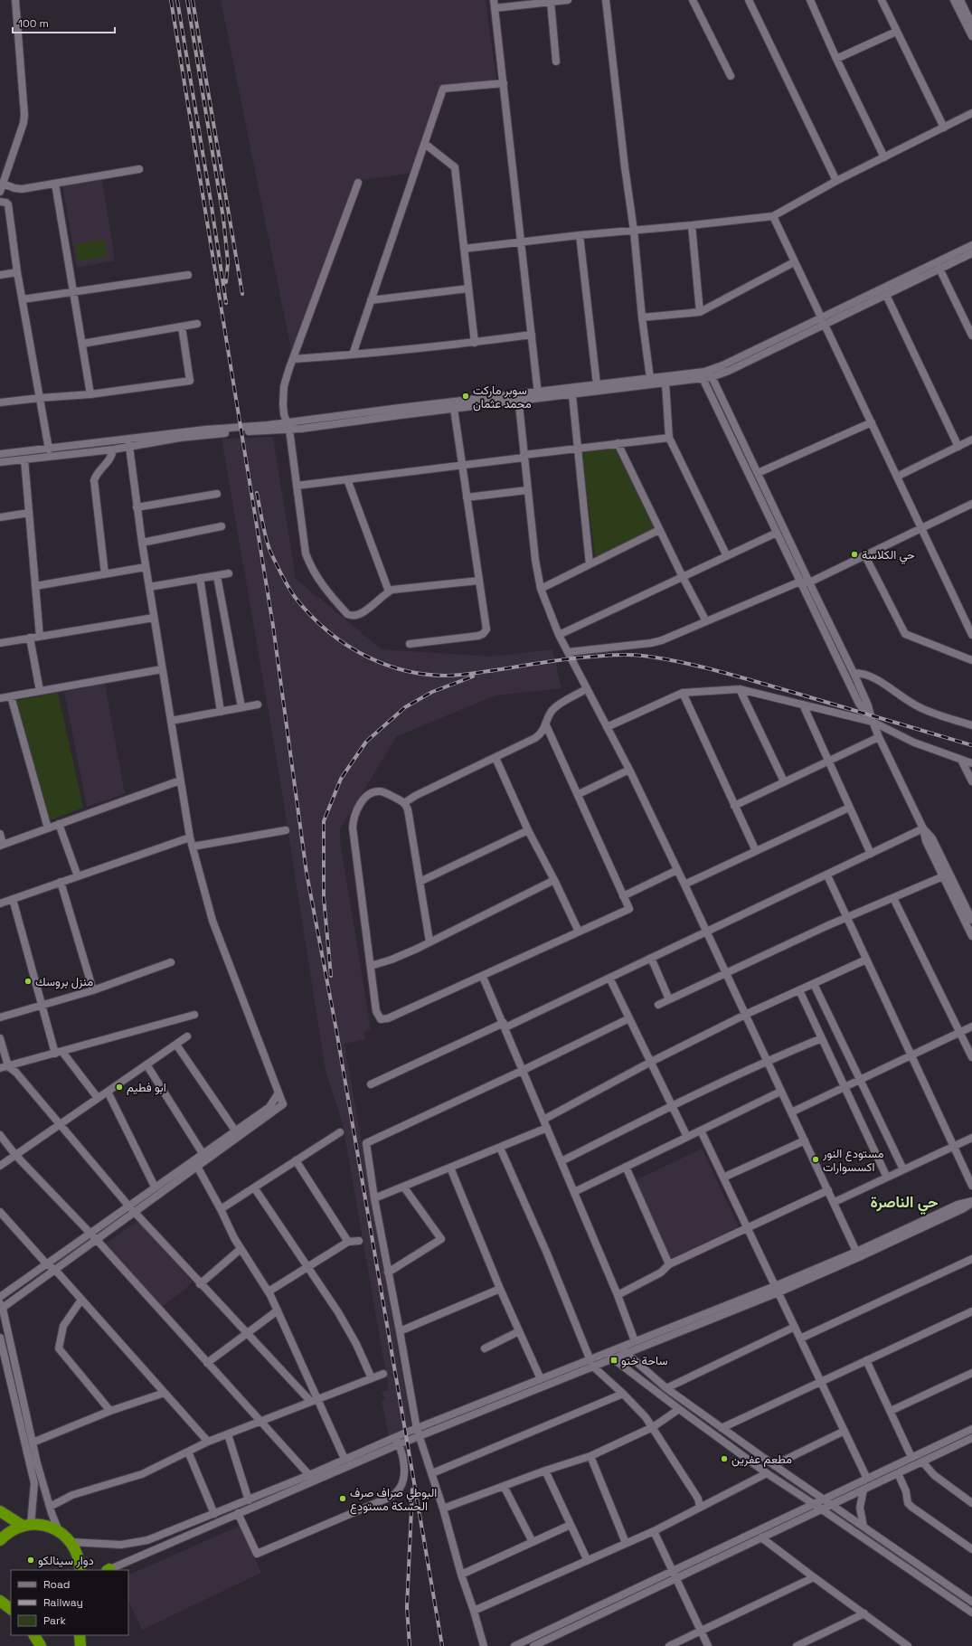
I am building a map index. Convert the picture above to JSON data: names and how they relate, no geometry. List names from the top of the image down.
{
  "districts": ["حي الناصرة"],
  "places": {
    "other": [
      "سوبر ماركت محمد عثمان",
      "حي الكلاسة",
      "منزل بروسك",
      "ابو فطيم",
      "مستودع النور اكسسوارات",
      "مطعم عفرين",
      "البوطي صراف صرف الحسكة مستودع",
      "دوار سينالكو"
    ],
    "transit": ["ساحة ختو"]
  },
  "legend": ["Road", "Railway", "Park"],
  "scale_bar": "100 m"
}
